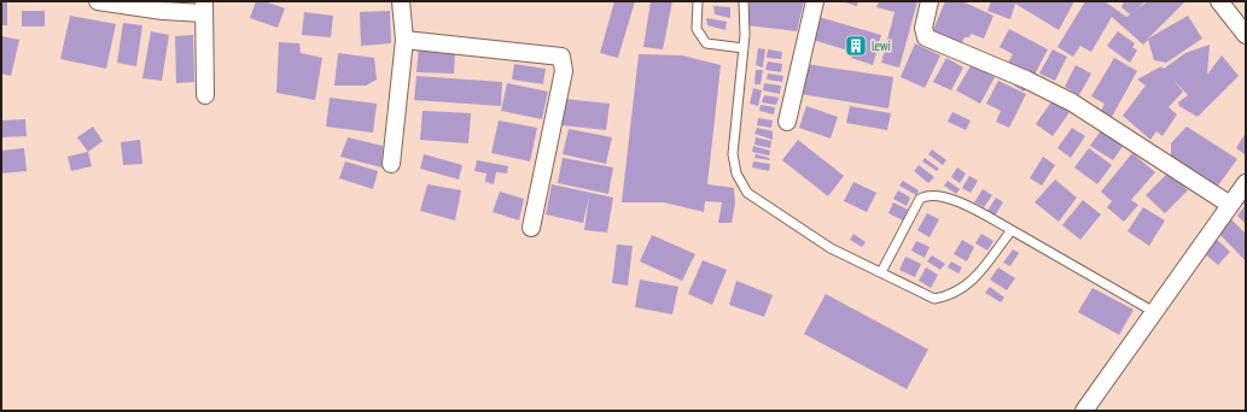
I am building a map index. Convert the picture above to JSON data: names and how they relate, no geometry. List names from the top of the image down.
{
  "places": {
    "building": ["lewi"]
  }
}
